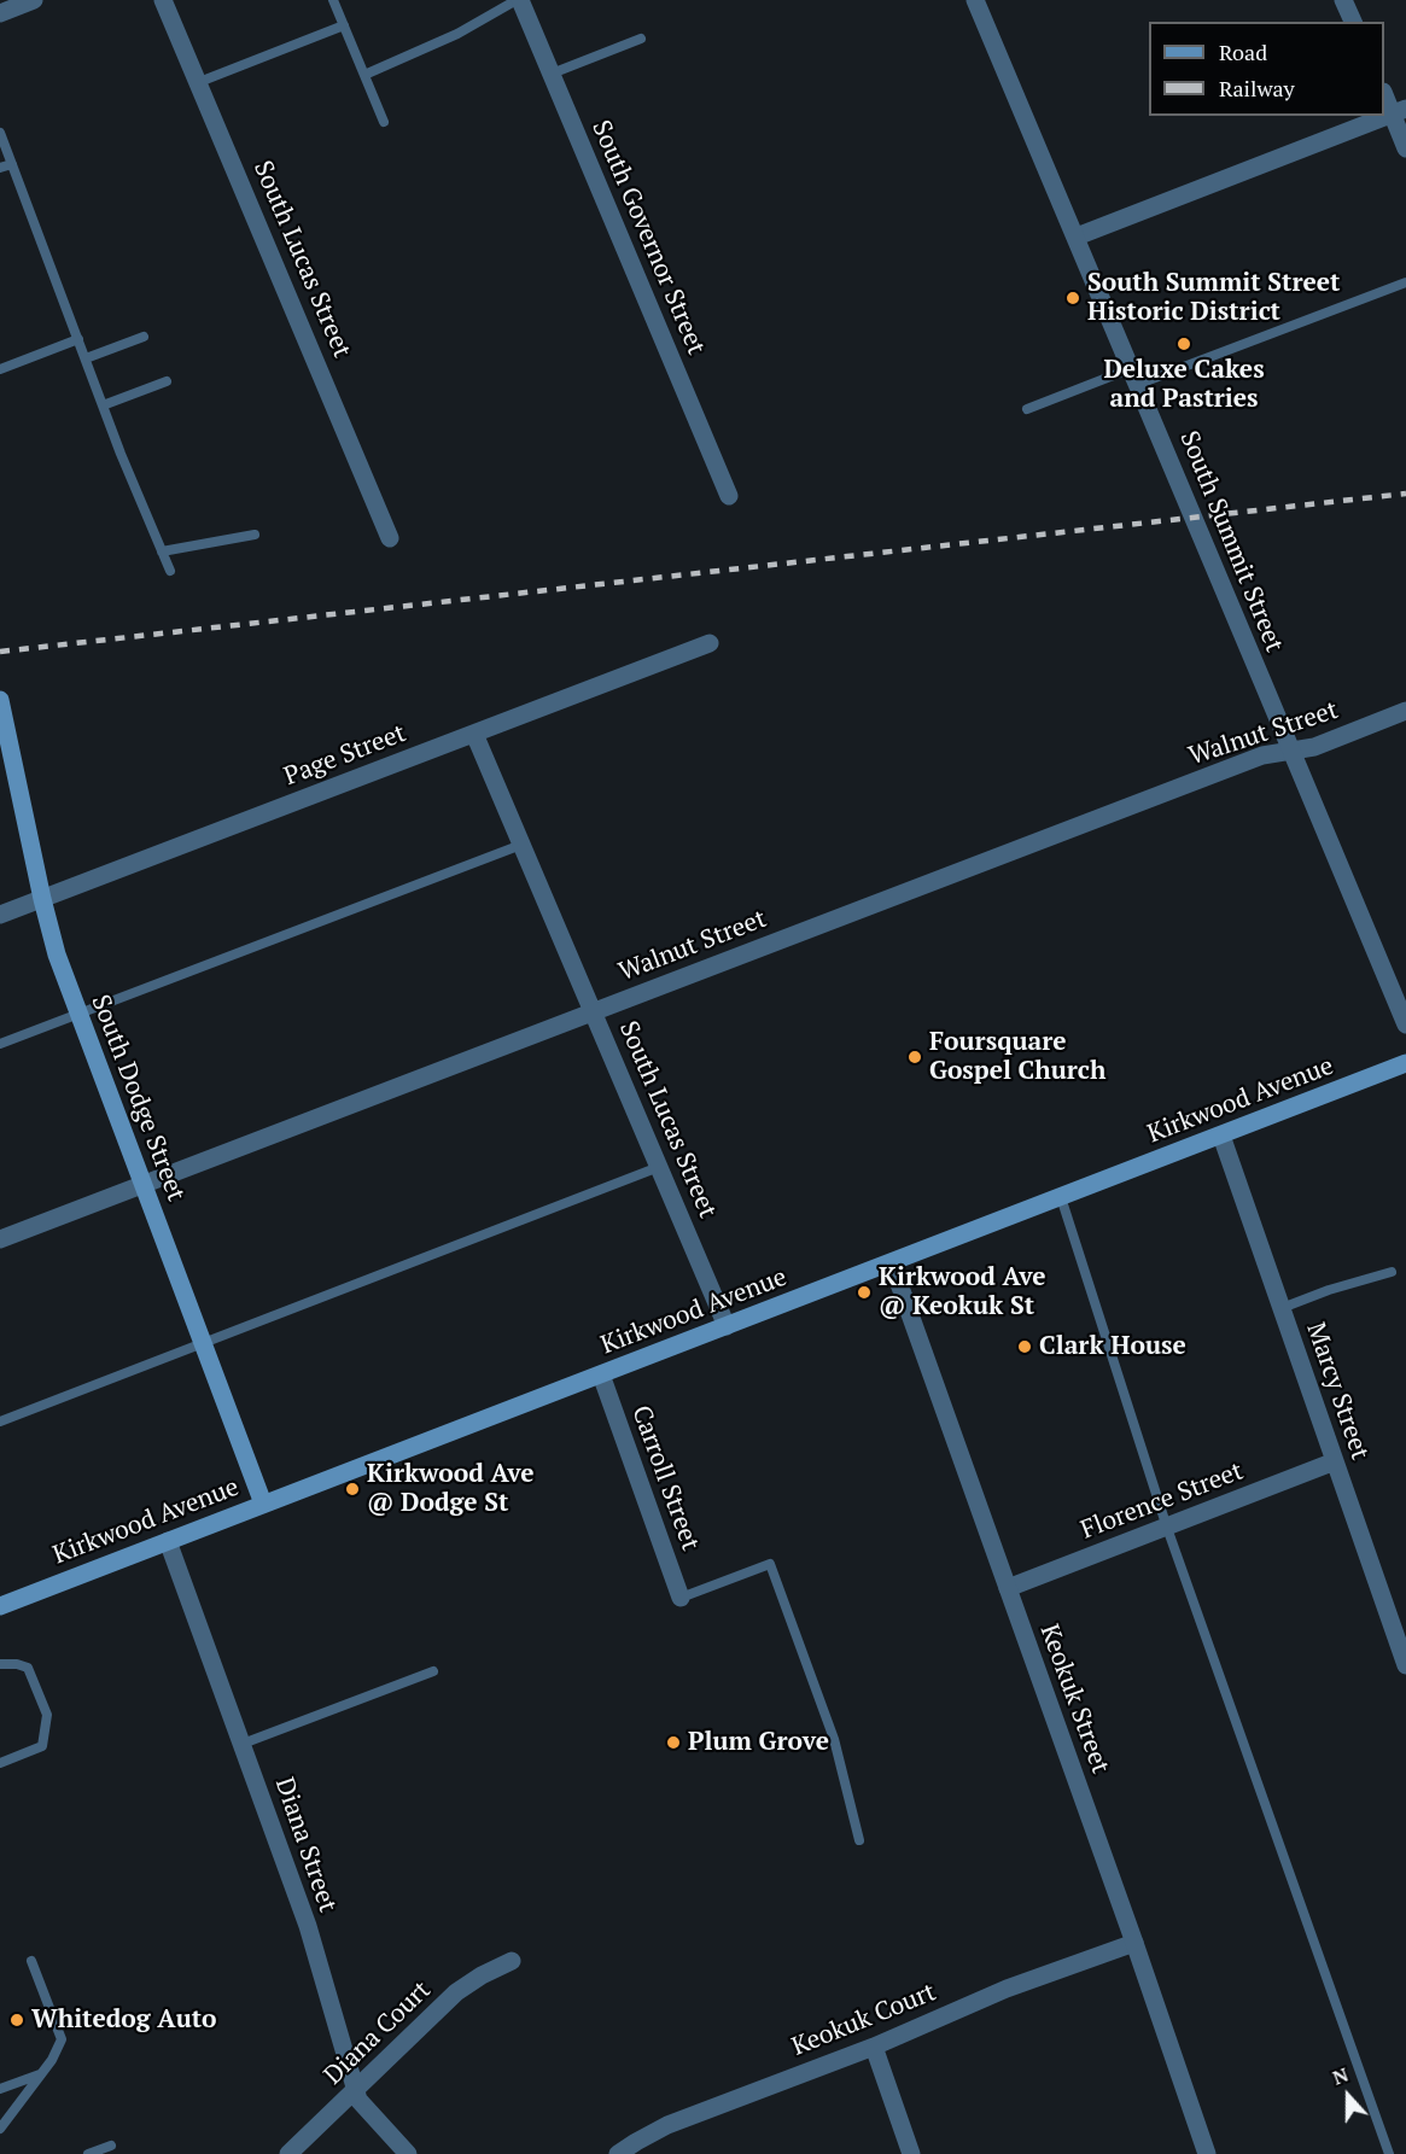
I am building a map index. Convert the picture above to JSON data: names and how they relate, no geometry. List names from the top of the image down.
{
  "streets": {
    "main road": ["South Dodge Street", "Kirkwood Avenue"],
    "street": [
      "South Governor Street",
      "South Lucas Street",
      "South Summit Street",
      "Walnut Street",
      "Page Street",
      "Marcy Street",
      "Carroll Street",
      "Florence Street",
      "Keokuk Street",
      "Diana Street",
      "Keokuk Court",
      "Diana Court"
    ]
  },
  "crossings": [
    ["South Lucas Street", "Walnut Street"],
    ["South Lucas Street", "Page Street"],
    ["South Lucas Street", "Kirkwood Avenue"],
    ["South Summit Street", "Walnut Street"],
    ["Walnut Street", "South Dodge Street"],
    ["Page Street", "South Dodge Street"],
    ["South Dodge Street", "Kirkwood Avenue"],
    ["Kirkwood Avenue", "Marcy Street"],
    ["Kirkwood Avenue", "Carroll Street"],
    ["Kirkwood Avenue", "Keokuk Street"],
    ["Kirkwood Avenue", "Diana Street"],
    ["Marcy Street", "Florence Street"],
    ["Florence Street", "Keokuk Street"],
    ["Keokuk Street", "Keokuk Court"],
    ["Diana Street", "Diana Court"]
  ],
  "places": [
    "South Summit Street Historic District",
    "Deluxe Cakes and Pastries",
    "Foursquare Gospel Church",
    "Kirkwood Ave @ Keokuk St",
    "Clark House",
    "Kirkwood Ave @ Dodge St",
    "Plum Grove",
    "Whitedog Auto"
  ],
  "legend": ["Road", "Railway"],
  "north": "top"
}
